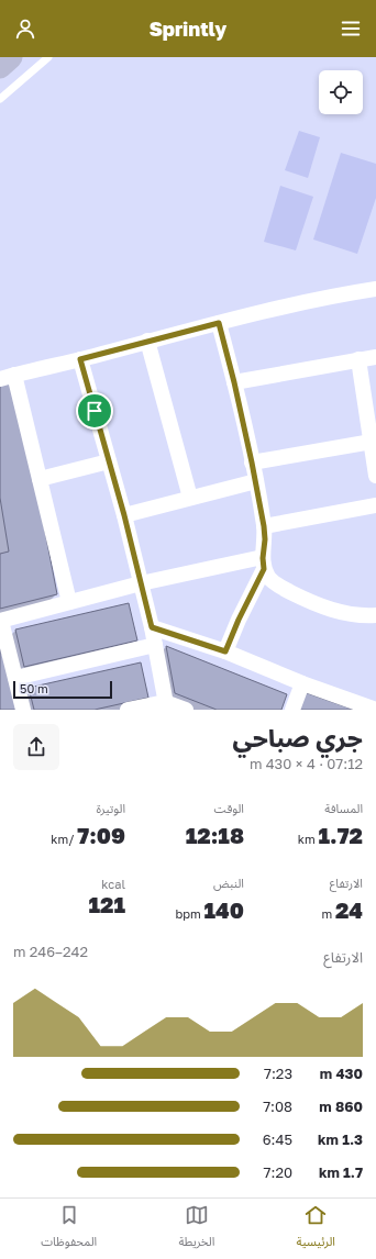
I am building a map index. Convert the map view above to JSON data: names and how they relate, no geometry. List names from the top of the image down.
{
  "scale_bar": "50 m",
  "page": {
    "header": "Sprintly",
    "scale": "50 m",
    "heading": ["جري صباحي", "07:12 · 4 × 430 m"],
    "stats": [
      ["المسافة", "1.72 km"],
      ["الوقت", "12:18"],
      ["الوتيرة", "7:09 /km"],
      ["الارتفاع", "24 m"],
      ["النبض", "140 bpm"],
      ["kcal", "121"]
    ],
    "chart": ["الارتفاع", "242–246 m"],
    "list": [
      {
        "name": "430 m",
        "note": "7:23"
      },
      {
        "name": "860 m",
        "note": "7:08"
      },
      {
        "name": "1.3 km",
        "note": "6:45"
      },
      {
        "name": "1.7 km",
        "note": "7:20"
      }
    ],
    "tabs": ["الرئيسية", "الخريطة", "المحفوظات"]
  }
}
